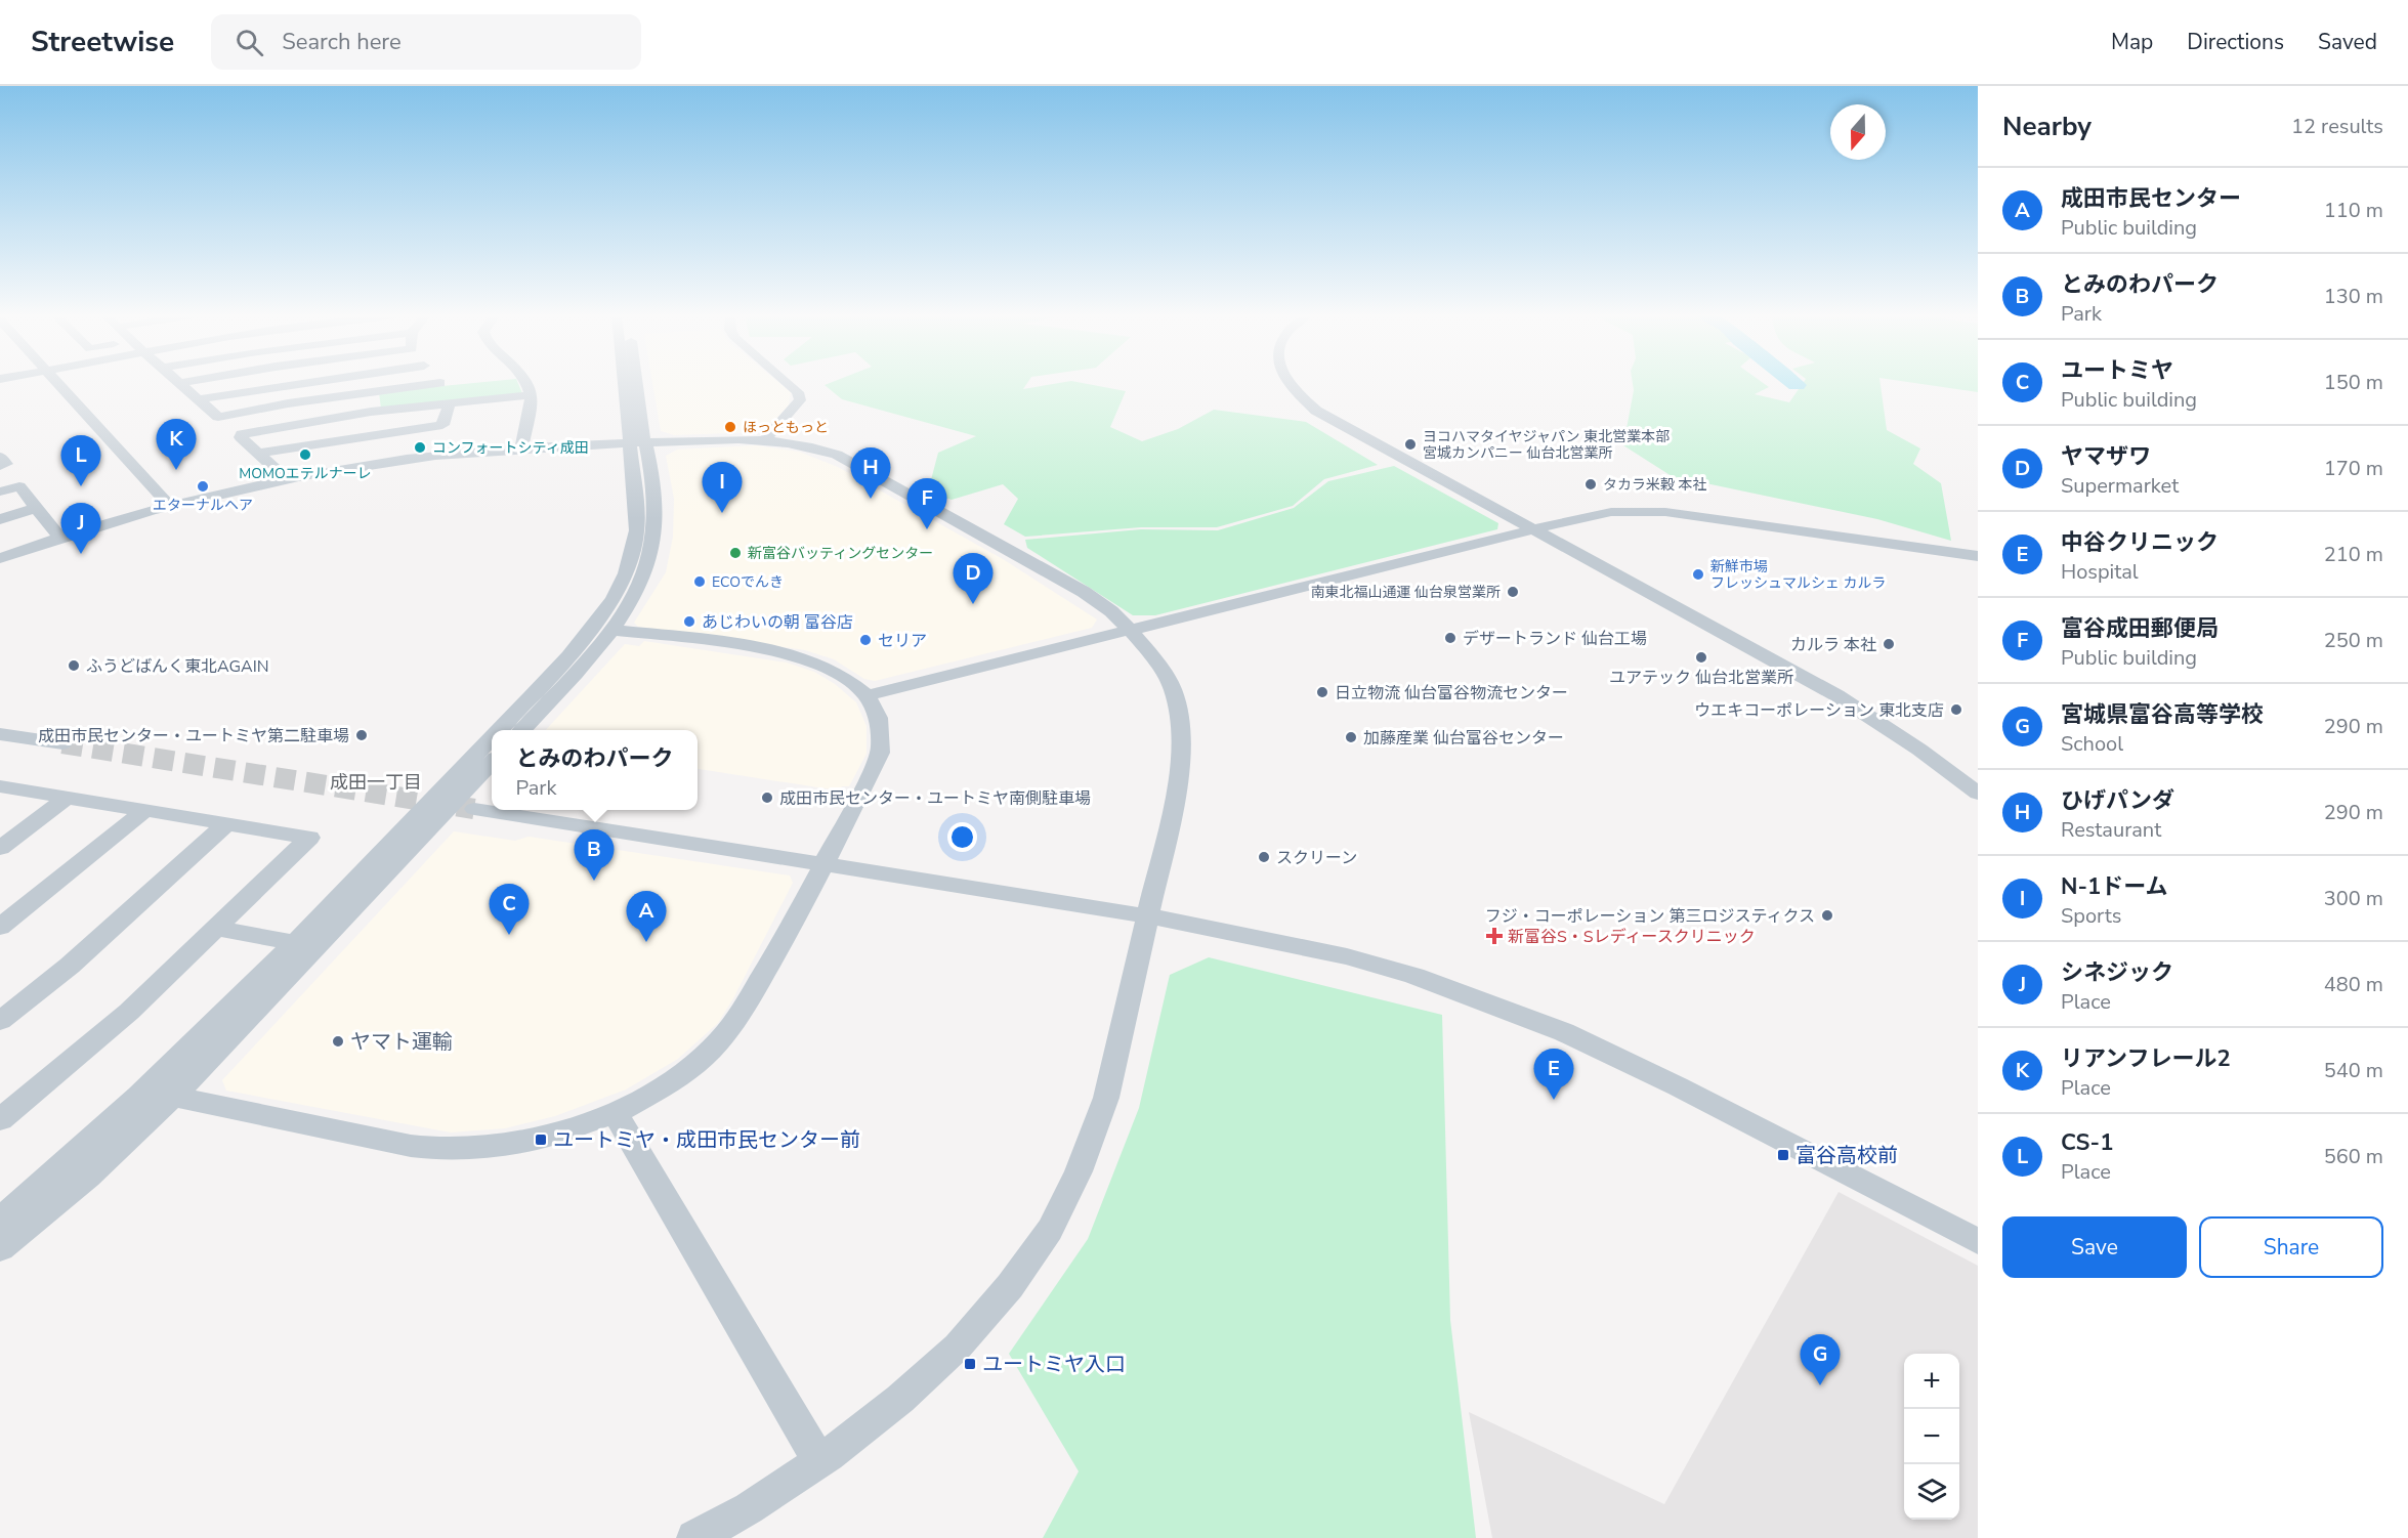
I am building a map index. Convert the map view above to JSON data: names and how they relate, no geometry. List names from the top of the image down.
{
  "districts": ["成田一丁目"],
  "places": {
    "other": [
      "ほっともっと",
      "ヨコハマタイヤジャパン 東北営業本部 宮城カンパニー 仙台北営業所",
      "コンフォートシティ成田",
      "MOMOエテルナーレ",
      "タカラ米穀 本社",
      "エターナルヘア",
      "新富谷バッティングセンター",
      "新鮮市場 フレッシュマルシェ カルラ",
      "ECOでんき",
      "南東北福山通運 仙台泉営業所",
      "あじわいの朝 富谷店",
      "デザートランド 仙台工場",
      "セリア",
      "カルラ 本社",
      "ユアテック 仙台北営業所",
      "ふうどばんく東北AGAIN",
      "日立物流 仙台富谷物流センター",
      "ウエキコーポレーション 東北支店",
      "成田市民センター・ユートミヤ第二駐車場",
      "加藤産業 仙台富谷センター",
      "成田市民センター・ユートミヤ南側駐車場",
      "スクリーン",
      "フジ・コーポレーション 第三ロジスティクス",
      "ヤマト運輸"
    ],
    "health": ["新富谷S・Sレディースクリニック"],
    "transit": ["ユートミヤ・成田市民センター前", "富谷高校前", "ユートミヤ入口"]
  },
  "north": "bottom",
  "page": {
    "header": "Streetwise",
    "search": "Search here",
    "nav": ["Map", "Directions", "Saved"],
    "heading": ["Nearby", "12 results"],
    "list": [
      {
        "mark": "A",
        "name": "成田市民センター",
        "note": "Public building",
        "value": "110 m"
      },
      {
        "mark": "B",
        "name": "とみのわパーク",
        "note": "Park",
        "value": "130 m"
      },
      {
        "mark": "C",
        "name": "ユートミヤ",
        "note": "Public building",
        "value": "150 m"
      },
      {
        "mark": "D",
        "name": "ヤマザワ",
        "note": "Supermarket",
        "value": "170 m"
      },
      {
        "mark": "E",
        "name": "中谷クリニック",
        "note": "Hospital",
        "value": "210 m"
      },
      {
        "mark": "F",
        "name": "富谷成田郵便局",
        "note": "Public building",
        "value": "250 m"
      },
      {
        "mark": "G",
        "name": "宮城県富谷高等学校",
        "note": "School",
        "value": "290 m"
      },
      {
        "mark": "H",
        "name": "ひげパンダ",
        "note": "Restaurant",
        "value": "290 m"
      },
      {
        "mark": "I",
        "name": "N-1ドーム",
        "note": "Sports",
        "value": "300 m"
      },
      {
        "mark": "J",
        "name": "シネジック",
        "note": "Place",
        "value": "480 m"
      },
      {
        "mark": "K",
        "name": "リアンフレール2",
        "note": "Place",
        "value": "540 m"
      },
      {
        "mark": "L",
        "name": "CS-1",
        "note": "Place",
        "value": "560 m"
      }
    ],
    "pins": [
      "K",
      "L",
      "H",
      "I",
      "F",
      "J",
      "D",
      "B",
      "C",
      "A",
      "E",
      "G"
    ],
    "popup": ["とみのわパーク", "Park"],
    "buttons": ["Save", "Share"],
    "map_buttons": ["+", "−"]
  }
}
